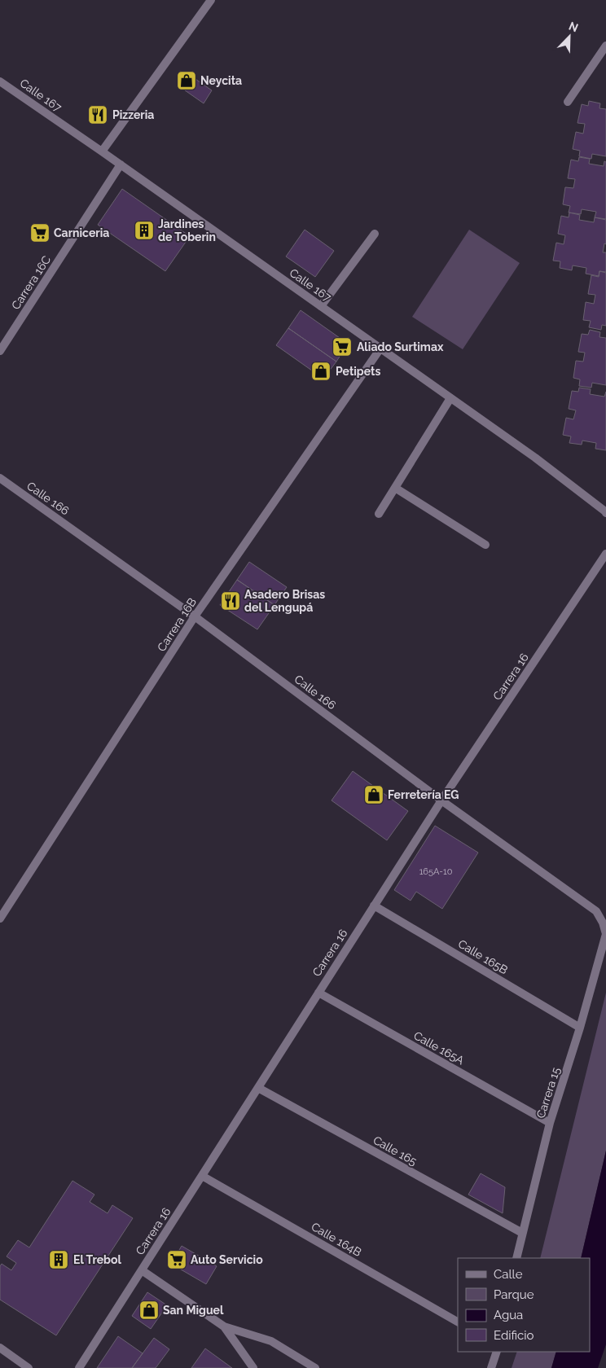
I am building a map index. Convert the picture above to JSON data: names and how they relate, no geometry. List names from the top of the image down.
{
  "streets": {
    "street": [
      "Calle 167",
      "Carrera 16C",
      "Calle 166",
      "Carrera 16B",
      "Carrera 16",
      "Calle 165B",
      "Calle 165A",
      "Carrera 15",
      "Calle 165",
      "Calle 164B"
    ]
  },
  "crossings": [
    ["Calle 167", "Carrera 16C"],
    ["Calle 167", "Carrera 16B"],
    ["Calle 166", "Carrera 16B"],
    ["Calle 166", "Carrera 16"],
    ["Calle 166", "Carrera 15"],
    ["Carrera 16", "Calle 165B"],
    ["Carrera 16", "Calle 165A"],
    ["Carrera 16", "Calle 165"],
    ["Carrera 16", "Calle 164B"],
    ["Calle 165B", "Carrera 15"],
    ["Calle 165A", "Carrera 15"],
    ["Carrera 15", "Calle 165"]
  ],
  "places": {
    "shop": [
      "Neycita",
      "Petipets",
      "Ferretería EG",
      "San Miguel"
    ],
    "restaurant": ["Pizzeria", "Asadero Brisas del Lengupá"],
    "building": ["Jardines de Toberin", "El Trebol"],
    "supermarket": ["Carniceria", "Aliado Surtimax", "Auto Servicio"]
  },
  "house_numbers": ["165A-10"],
  "legend": [
    "Calle",
    "Parque",
    "Agua",
    "Edificio"
  ],
  "north": "top right"
}
